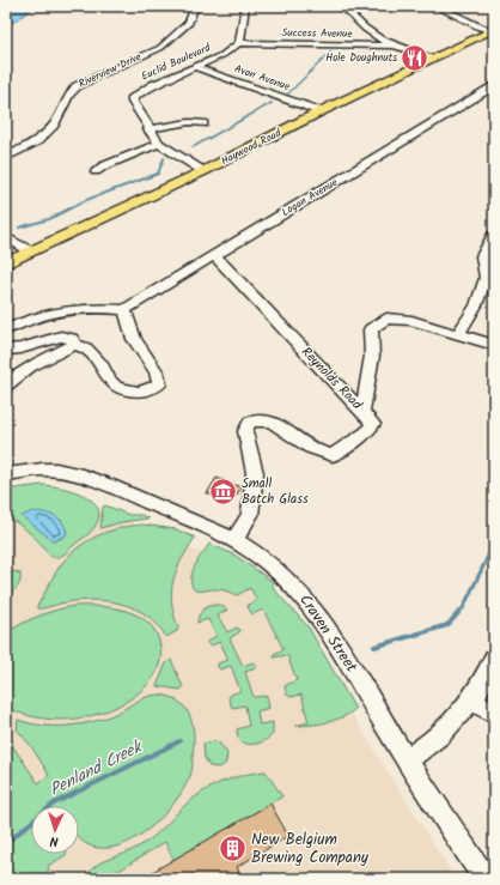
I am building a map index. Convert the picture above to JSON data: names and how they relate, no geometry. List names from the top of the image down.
{
  "streets": {
    "main road": ["Haywood Road"],
    "street": [
      "Success Avenue",
      "Euclid Boulevard",
      "Riverview Drive",
      "Avon Avenue",
      "Logan Avenue",
      "Reynolds Road",
      "Craven Street"
    ]
  },
  "crossings": [
    ["Success Avenue", "Euclid Boulevard"],
    ["Euclid Boulevard", "Avon Avenue"],
    ["Euclid Boulevard", "Haywood Road"],
    ["Avon Avenue", "Haywood Road"],
    ["Logan Avenue", "Reynolds Road"]
  ],
  "water": ["Penland Creek"],
  "places": {
    "restaurant": ["Hole Doughnuts"],
    "museum": ["Small Batch Glass"],
    "building": ["New Belgium Brewing Company"]
  },
  "north": "bottom"
}
